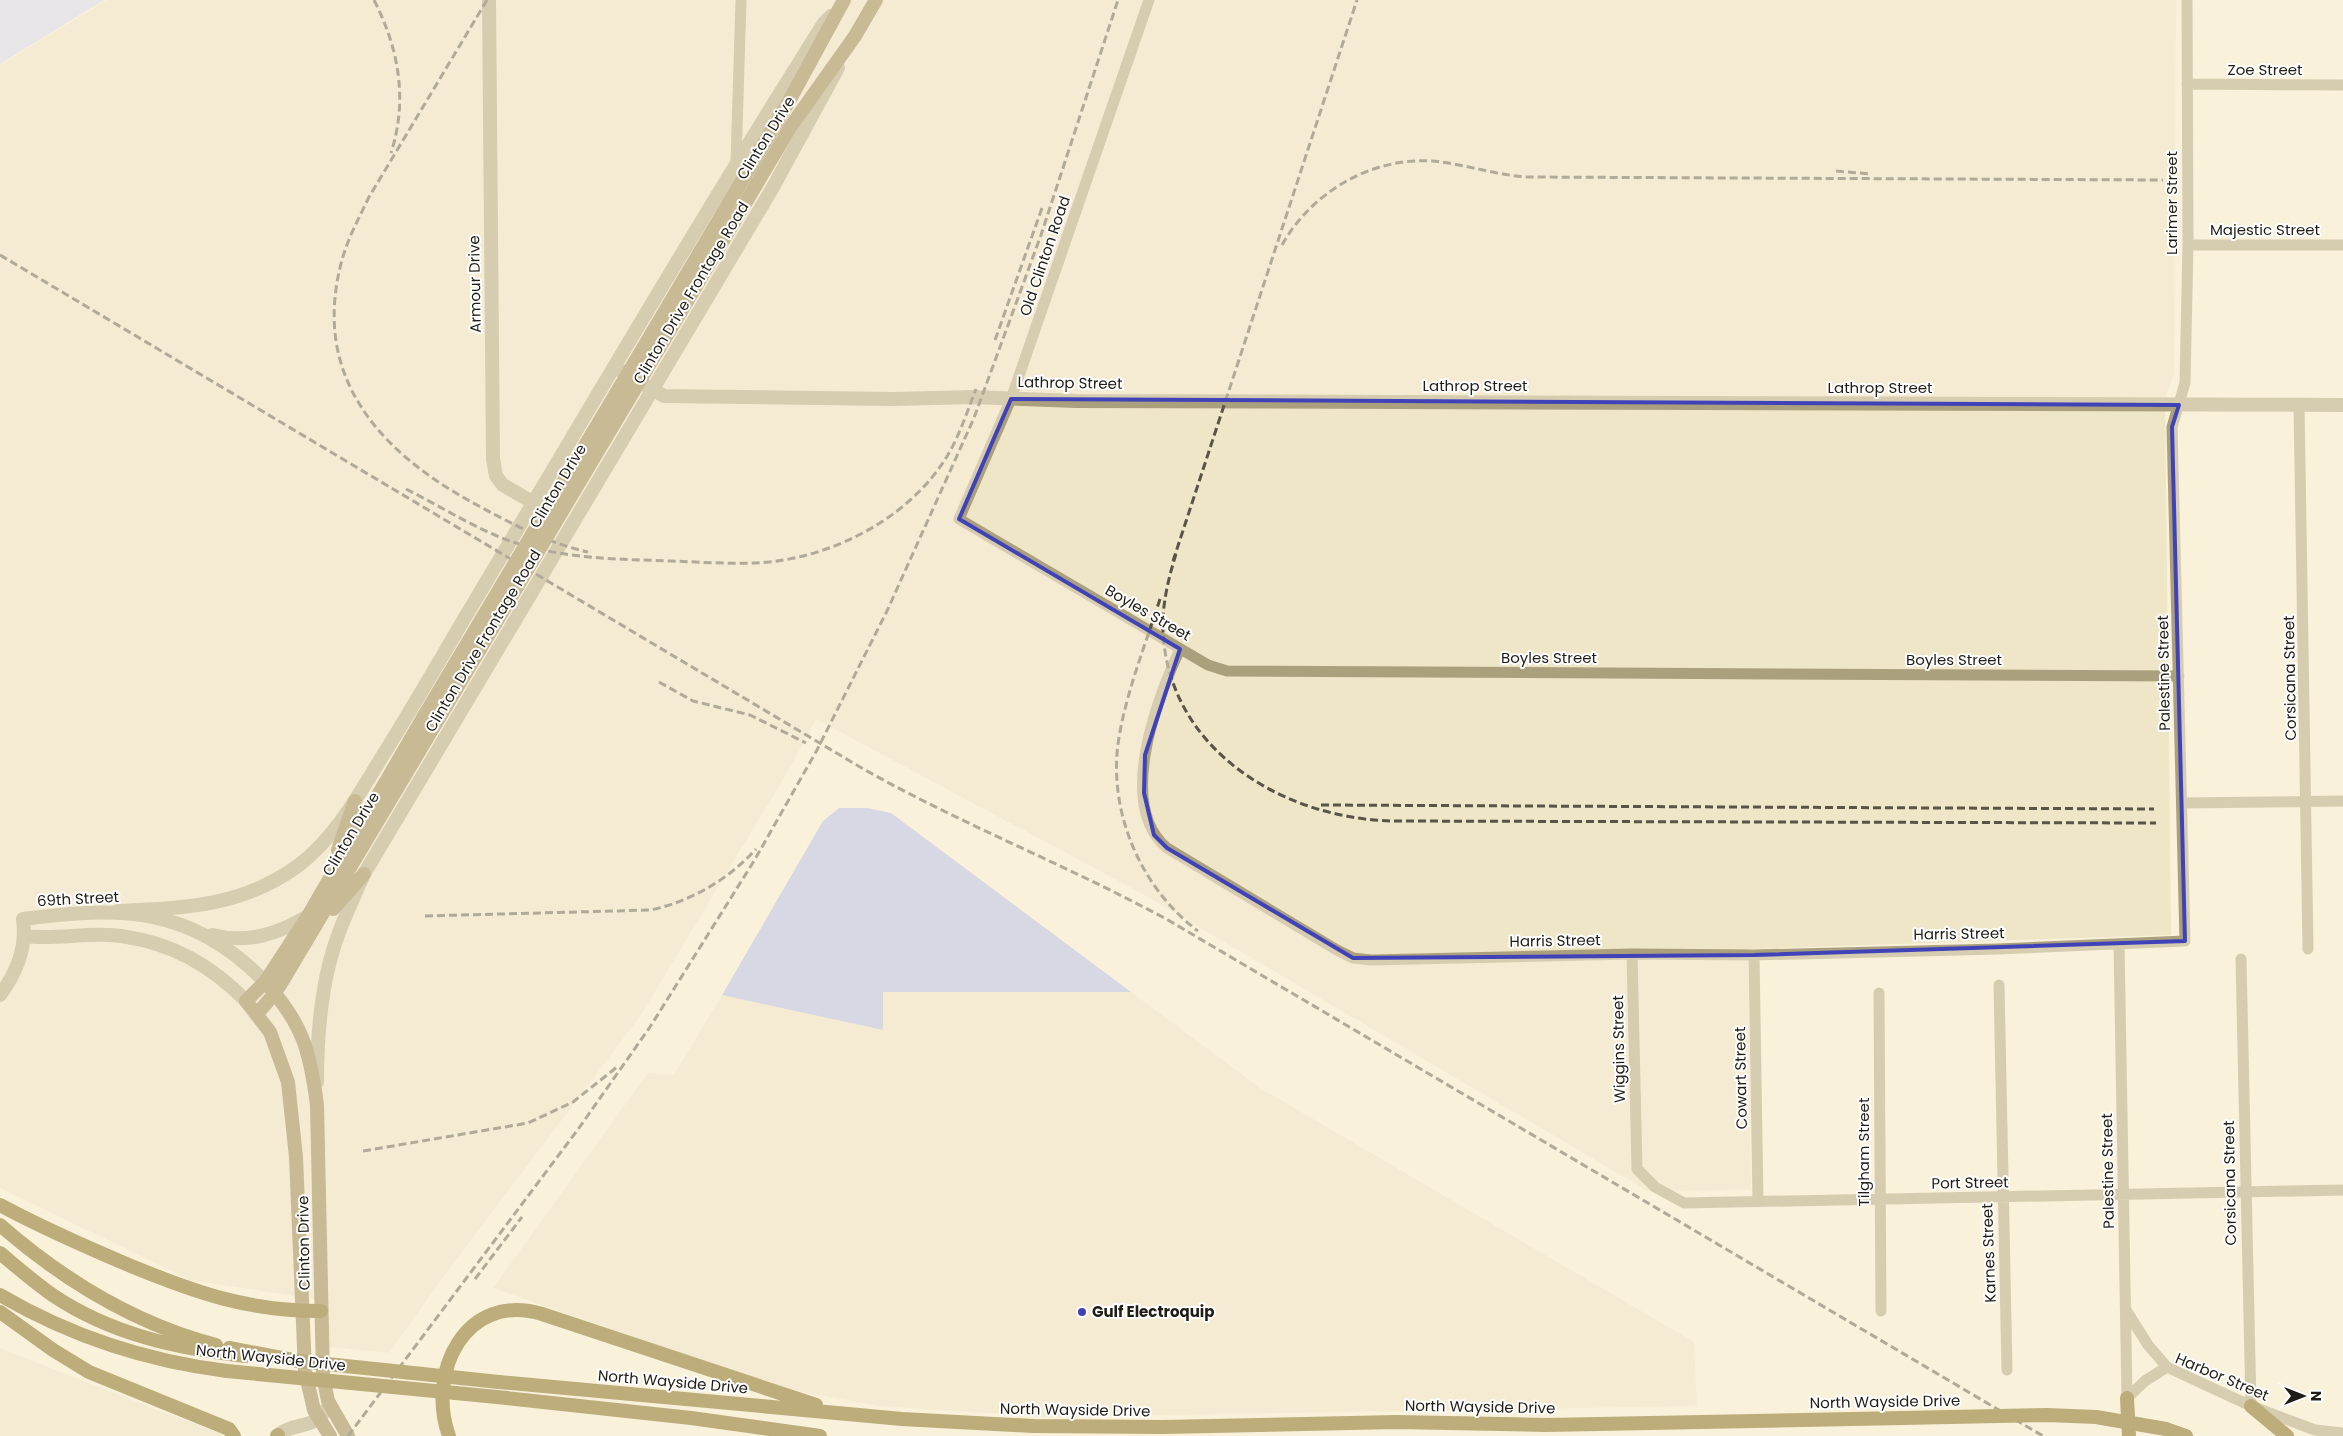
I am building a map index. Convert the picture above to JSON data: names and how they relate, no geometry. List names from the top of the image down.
{
  "streets": {
    "main road": ["Clinton Drive", "North Wayside Drive"],
    "street": [
      "Zoe Street",
      "Larimer Street",
      "Majestic Street",
      "Old Clinton Road",
      "Armour Drive",
      "Clinton Drive Frontage Road",
      "Lathrop Street",
      "Boyles Street",
      "Palestine Street",
      "Corsicana Street",
      "69th Street",
      "Harris Street",
      "Wiggins Street",
      "Cowart Street",
      "Tilgham Street",
      "Port Street",
      "Karnes Street",
      "Harbor Street"
    ]
  },
  "crossings": [
    ["Zoe Street", "Larimer Street"],
    ["Clinton Drive", "Clinton Drive Frontage Road"],
    ["Clinton Drive", "69th Street"],
    ["Larimer Street", "Majestic Street"],
    ["Larimer Street", "Lathrop Street"],
    ["Larimer Street", "Palestine Street"],
    ["Old Clinton Road", "Lathrop Street"],
    ["Old Clinton Road", "Boyles Street"],
    ["Armour Drive", "Clinton Drive Frontage Road"],
    ["Clinton Drive Frontage Road", "Lathrop Street"],
    ["Clinton Drive Frontage Road", "69th Street"],
    ["Lathrop Street", "Palestine Street"],
    ["Lathrop Street", "Corsicana Street"],
    ["Boyles Street", "Palestine Street"],
    ["Boyles Street", "Harris Street"],
    ["Palestine Street", "Harris Street"],
    ["Palestine Street", "Port Street"],
    ["Palestine Street", "Harbor Street"],
    ["Corsicana Street", "Port Street"],
    ["Corsicana Street", "Harbor Street"],
    ["Harris Street", "Wiggins Street"],
    ["Harris Street", "Cowart Street"],
    ["Wiggins Street", "Port Street"],
    ["Cowart Street", "Port Street"],
    ["Tilgham Street", "Port Street"],
    ["Port Street", "Karnes Street"]
  ],
  "places": ["Gulf Electroquip"],
  "north": "right"
}
